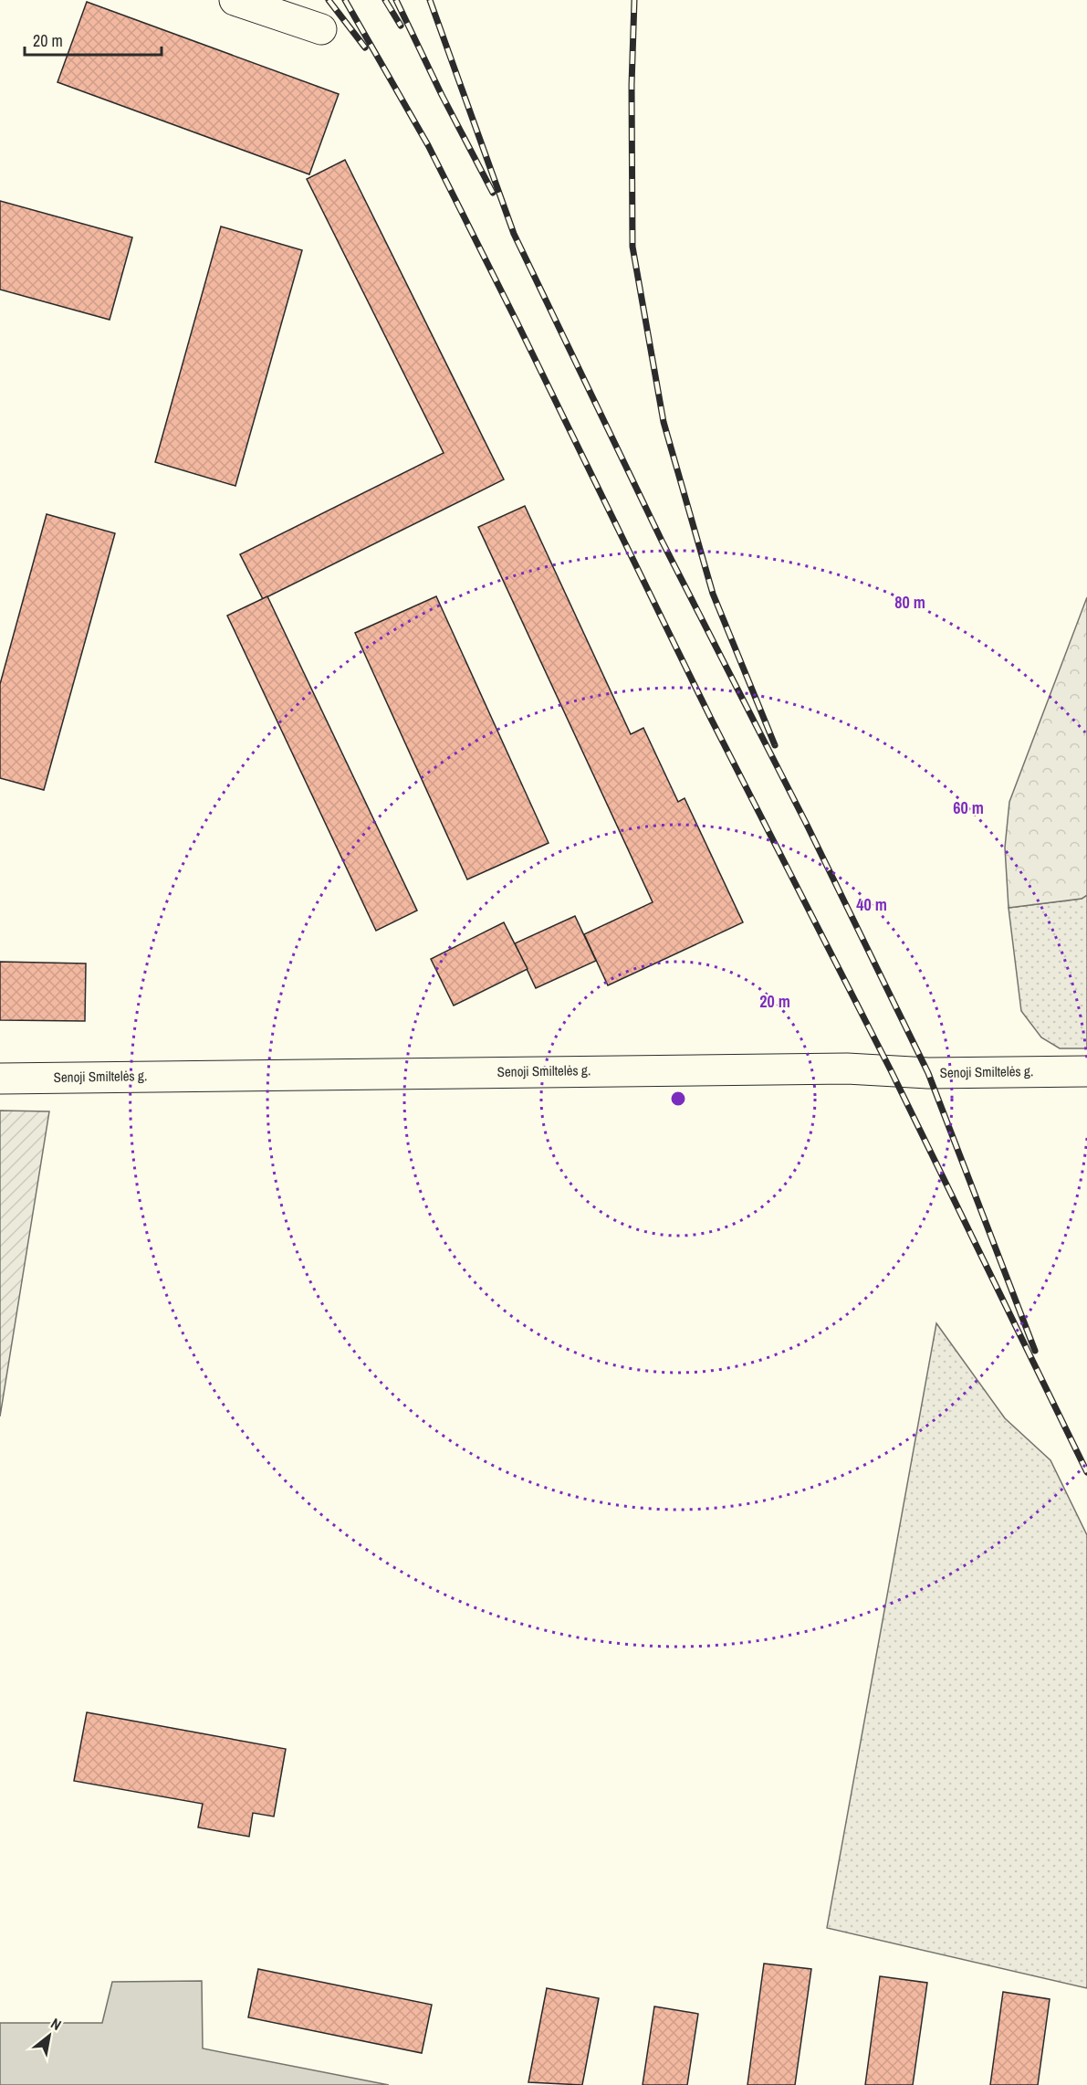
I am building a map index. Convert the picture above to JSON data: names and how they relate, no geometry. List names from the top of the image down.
{
  "streets": {
    "street": ["Senoji Smiltelės g."]
  },
  "scale_bar": "20 m",
  "north": "top right",
  "rings": [
    "80 m",
    "60 m",
    "40 m",
    "20 m"
  ]
}
